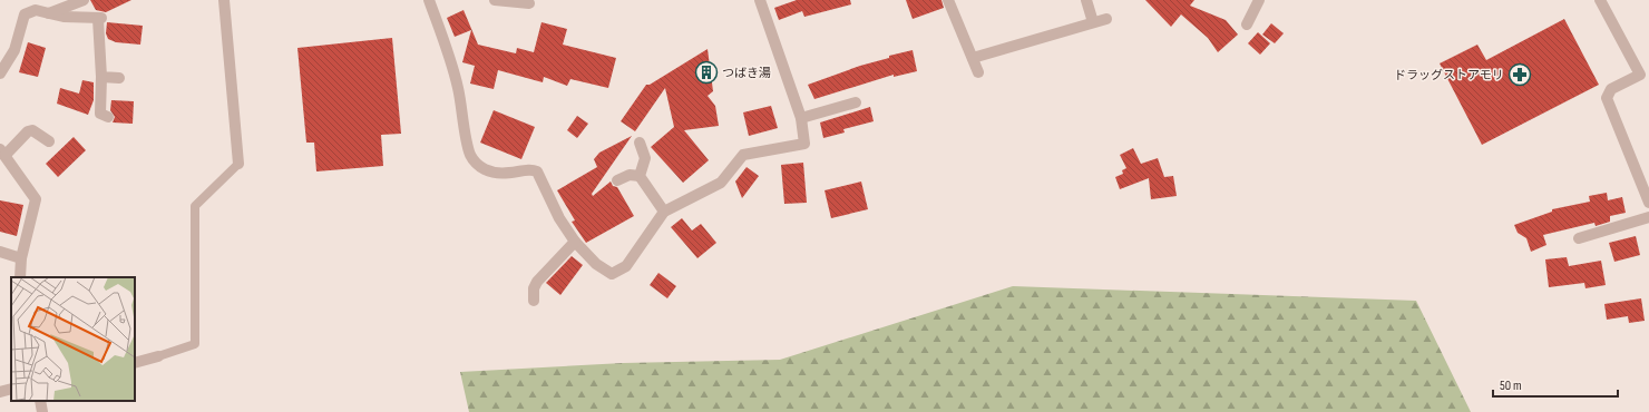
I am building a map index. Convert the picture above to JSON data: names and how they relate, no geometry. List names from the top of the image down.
{
  "places": {
    "building": ["つばき湯"],
    "pharmacy": ["ドラッグストアモリ"]
  },
  "scale_bar": "50 m"
}
